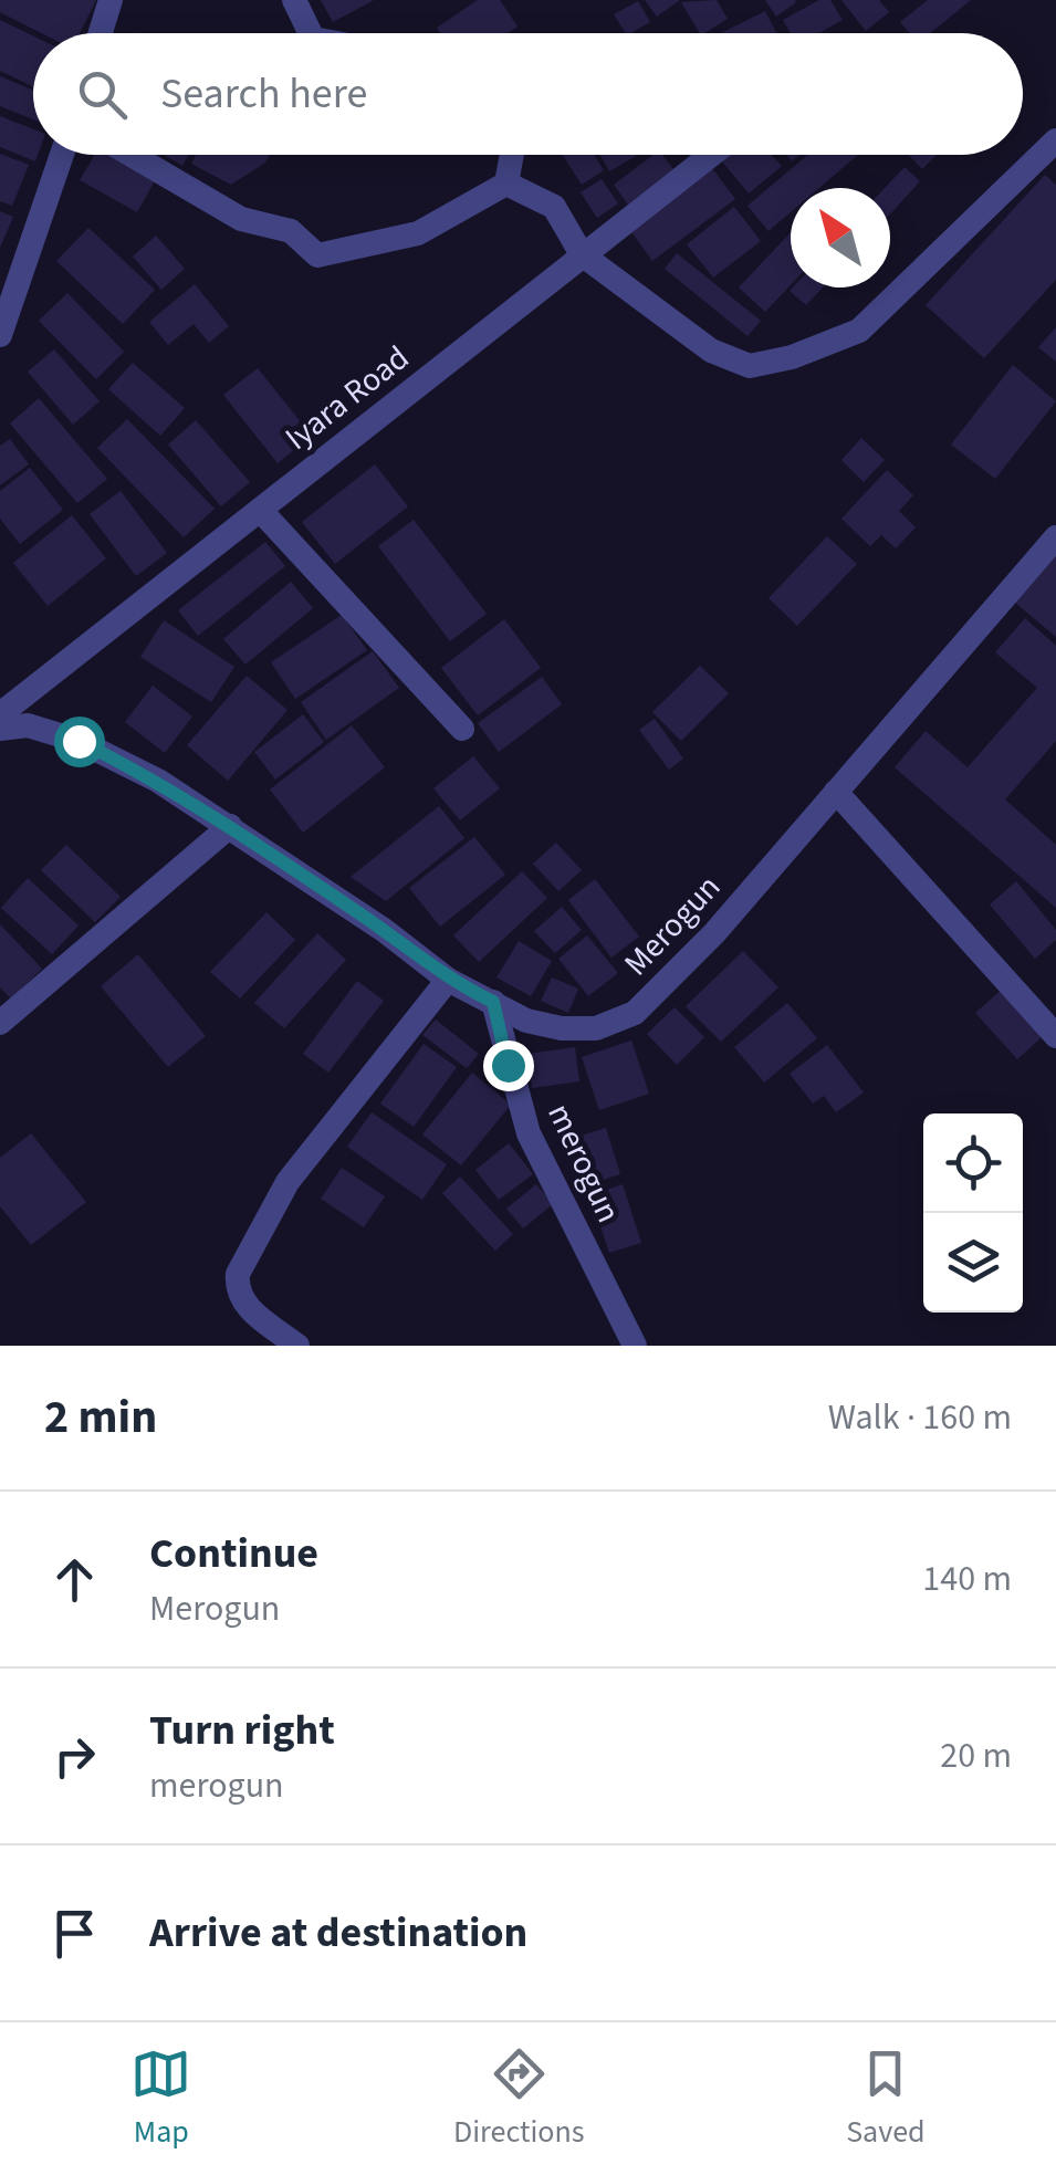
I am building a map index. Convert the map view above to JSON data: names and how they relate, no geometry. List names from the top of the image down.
{
  "streets": {
    "street": ["Iyara Road", "Merogun", "merogun"]
  },
  "crossings": [
    ["Merogun", "merogun"]
  ],
  "north": "top left",
  "page": {
    "search": "Search here",
    "heading": ["2 min", "Walk · 160 m"],
    "list": [
      ["Continue", "Merogun", "140 m"],
      ["Turn right", "merogun", "20 m"],
      "Arrive at destination"
    ],
    "nav": ["Map", "Directions", "Saved"]
  }
}
